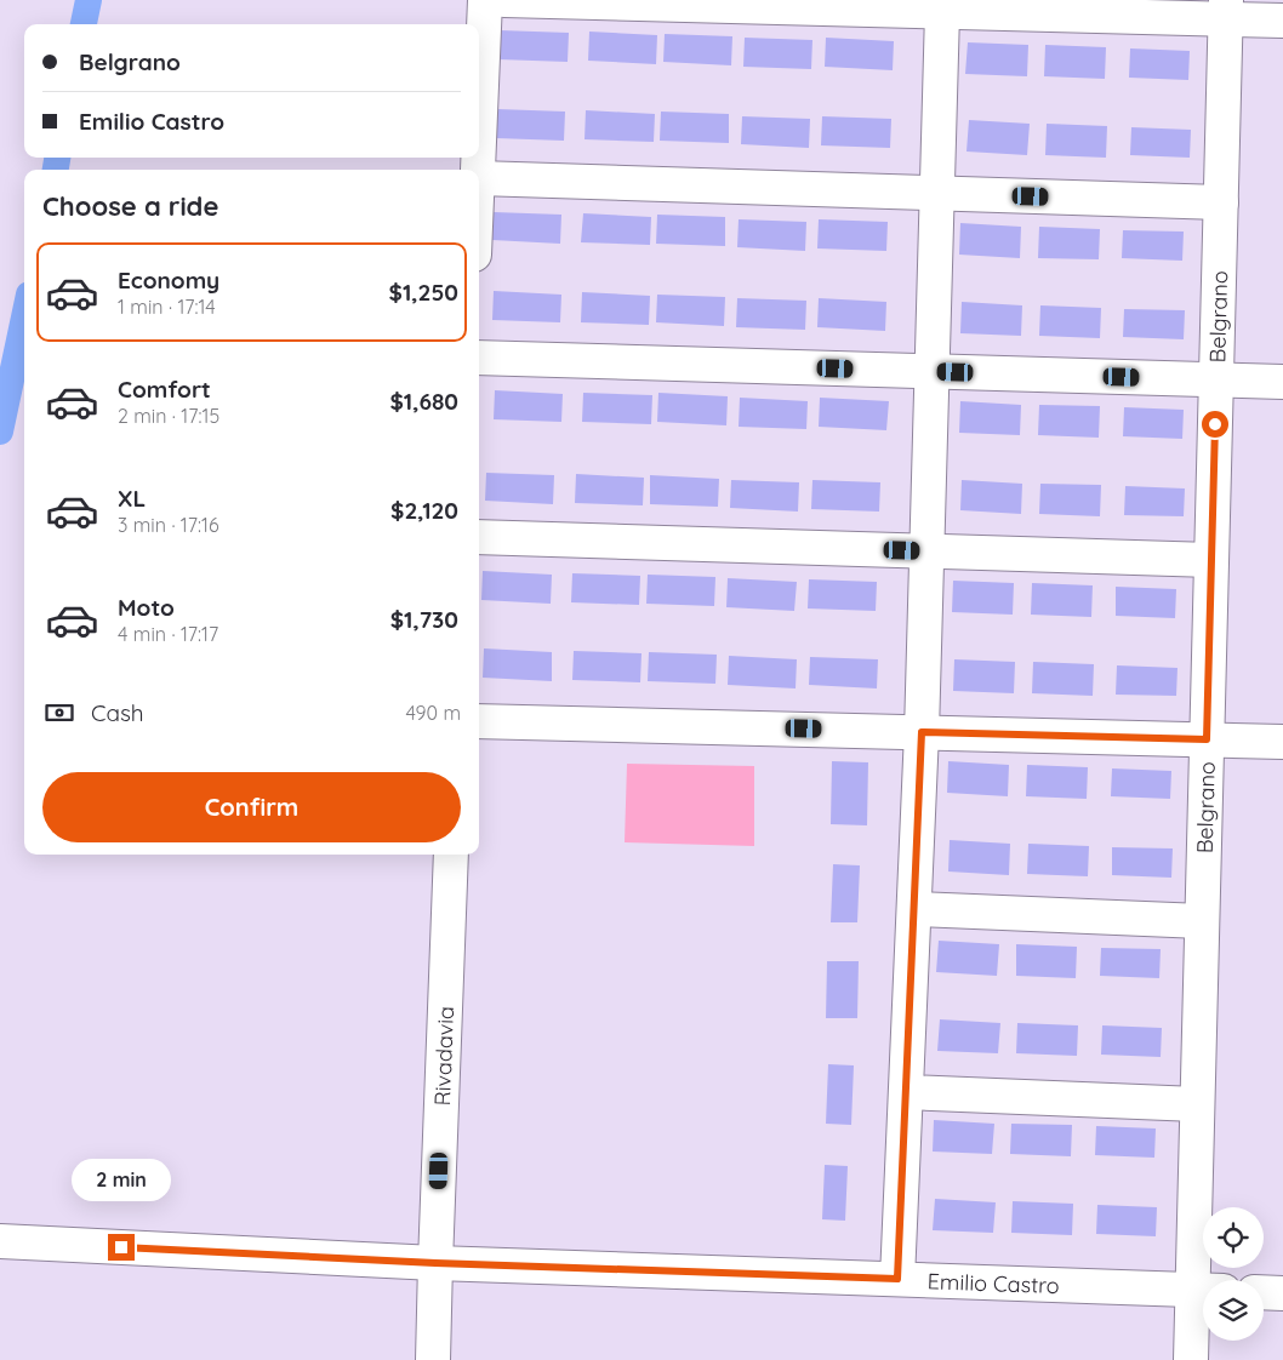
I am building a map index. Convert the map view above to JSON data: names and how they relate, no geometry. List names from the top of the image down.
{
  "streets": {
    "street": ["Belgrano", "Rivadavia", "Emilio Castro"]
  },
  "crossings": [
    ["Rivadavia", "Emilio Castro"]
  ],
  "page": {
    "banner": ["Belgrano", "Emilio Castro"],
    "heading": "Choose a ride",
    "list": [
      {
        "name": "Economy",
        "note": "1 min · 17:14",
        "value": "$1,250"
      },
      {
        "name": "Comfort",
        "note": "2 min · 17:15",
        "value": "$1,680"
      },
      {
        "name": "XL",
        "note": "3 min · 17:16",
        "value": "$2,120"
      },
      {
        "name": "Moto",
        "note": "4 min · 17:17",
        "value": "$1,730"
      }
    ],
    "pay": ["Cash", "490 m"],
    "buttons": "Confirm",
    "bubble": "2 min"
  }
}
